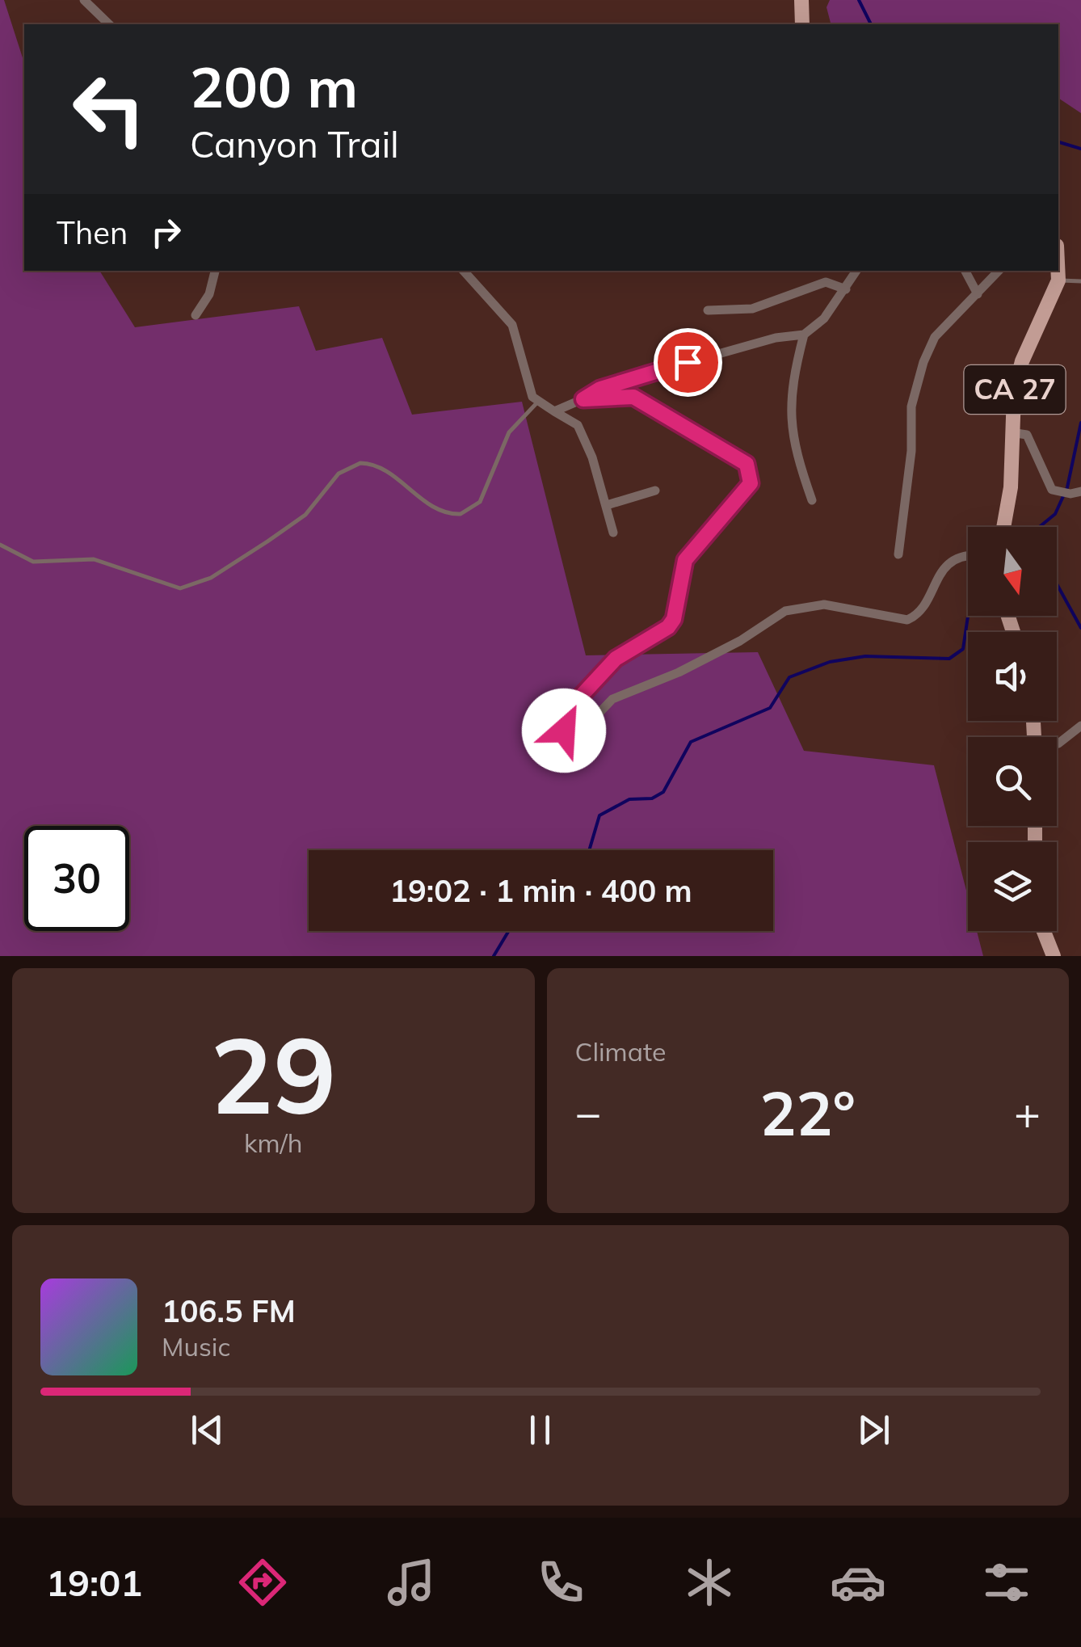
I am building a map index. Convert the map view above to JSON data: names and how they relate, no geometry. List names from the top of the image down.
{
  "streets": {
    "main road": ["CA 27"]
  },
  "north": "bottom",
  "page": {
    "turn": ["200 m", "Canyon Trail"],
    "then": "Then",
    "limit": "30",
    "trip": "19:02 · 1 min · 400 m",
    "tile": [
      ["29", "km/h"],
      "Climate"
    ],
    "heat": ["−", "22°", "+"],
    "song": ["106.5 FM", "Music"],
    "tabs": "19:01"
  }
}
